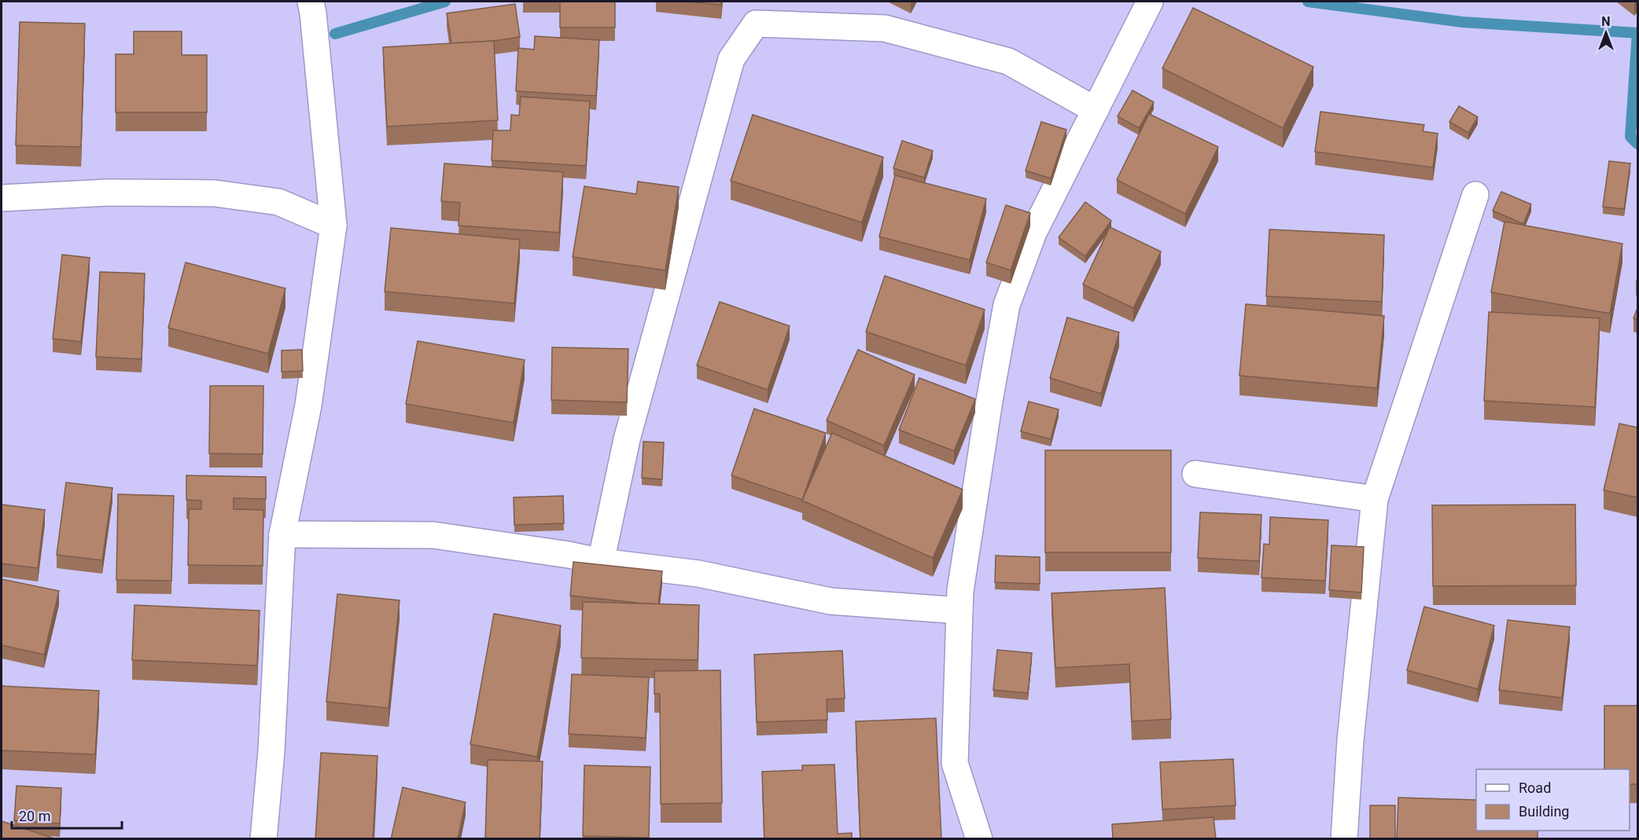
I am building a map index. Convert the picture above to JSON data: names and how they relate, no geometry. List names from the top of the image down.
{
  "legend": ["Road", "Building"],
  "scale_bar": "20 m",
  "north": "top"
}
